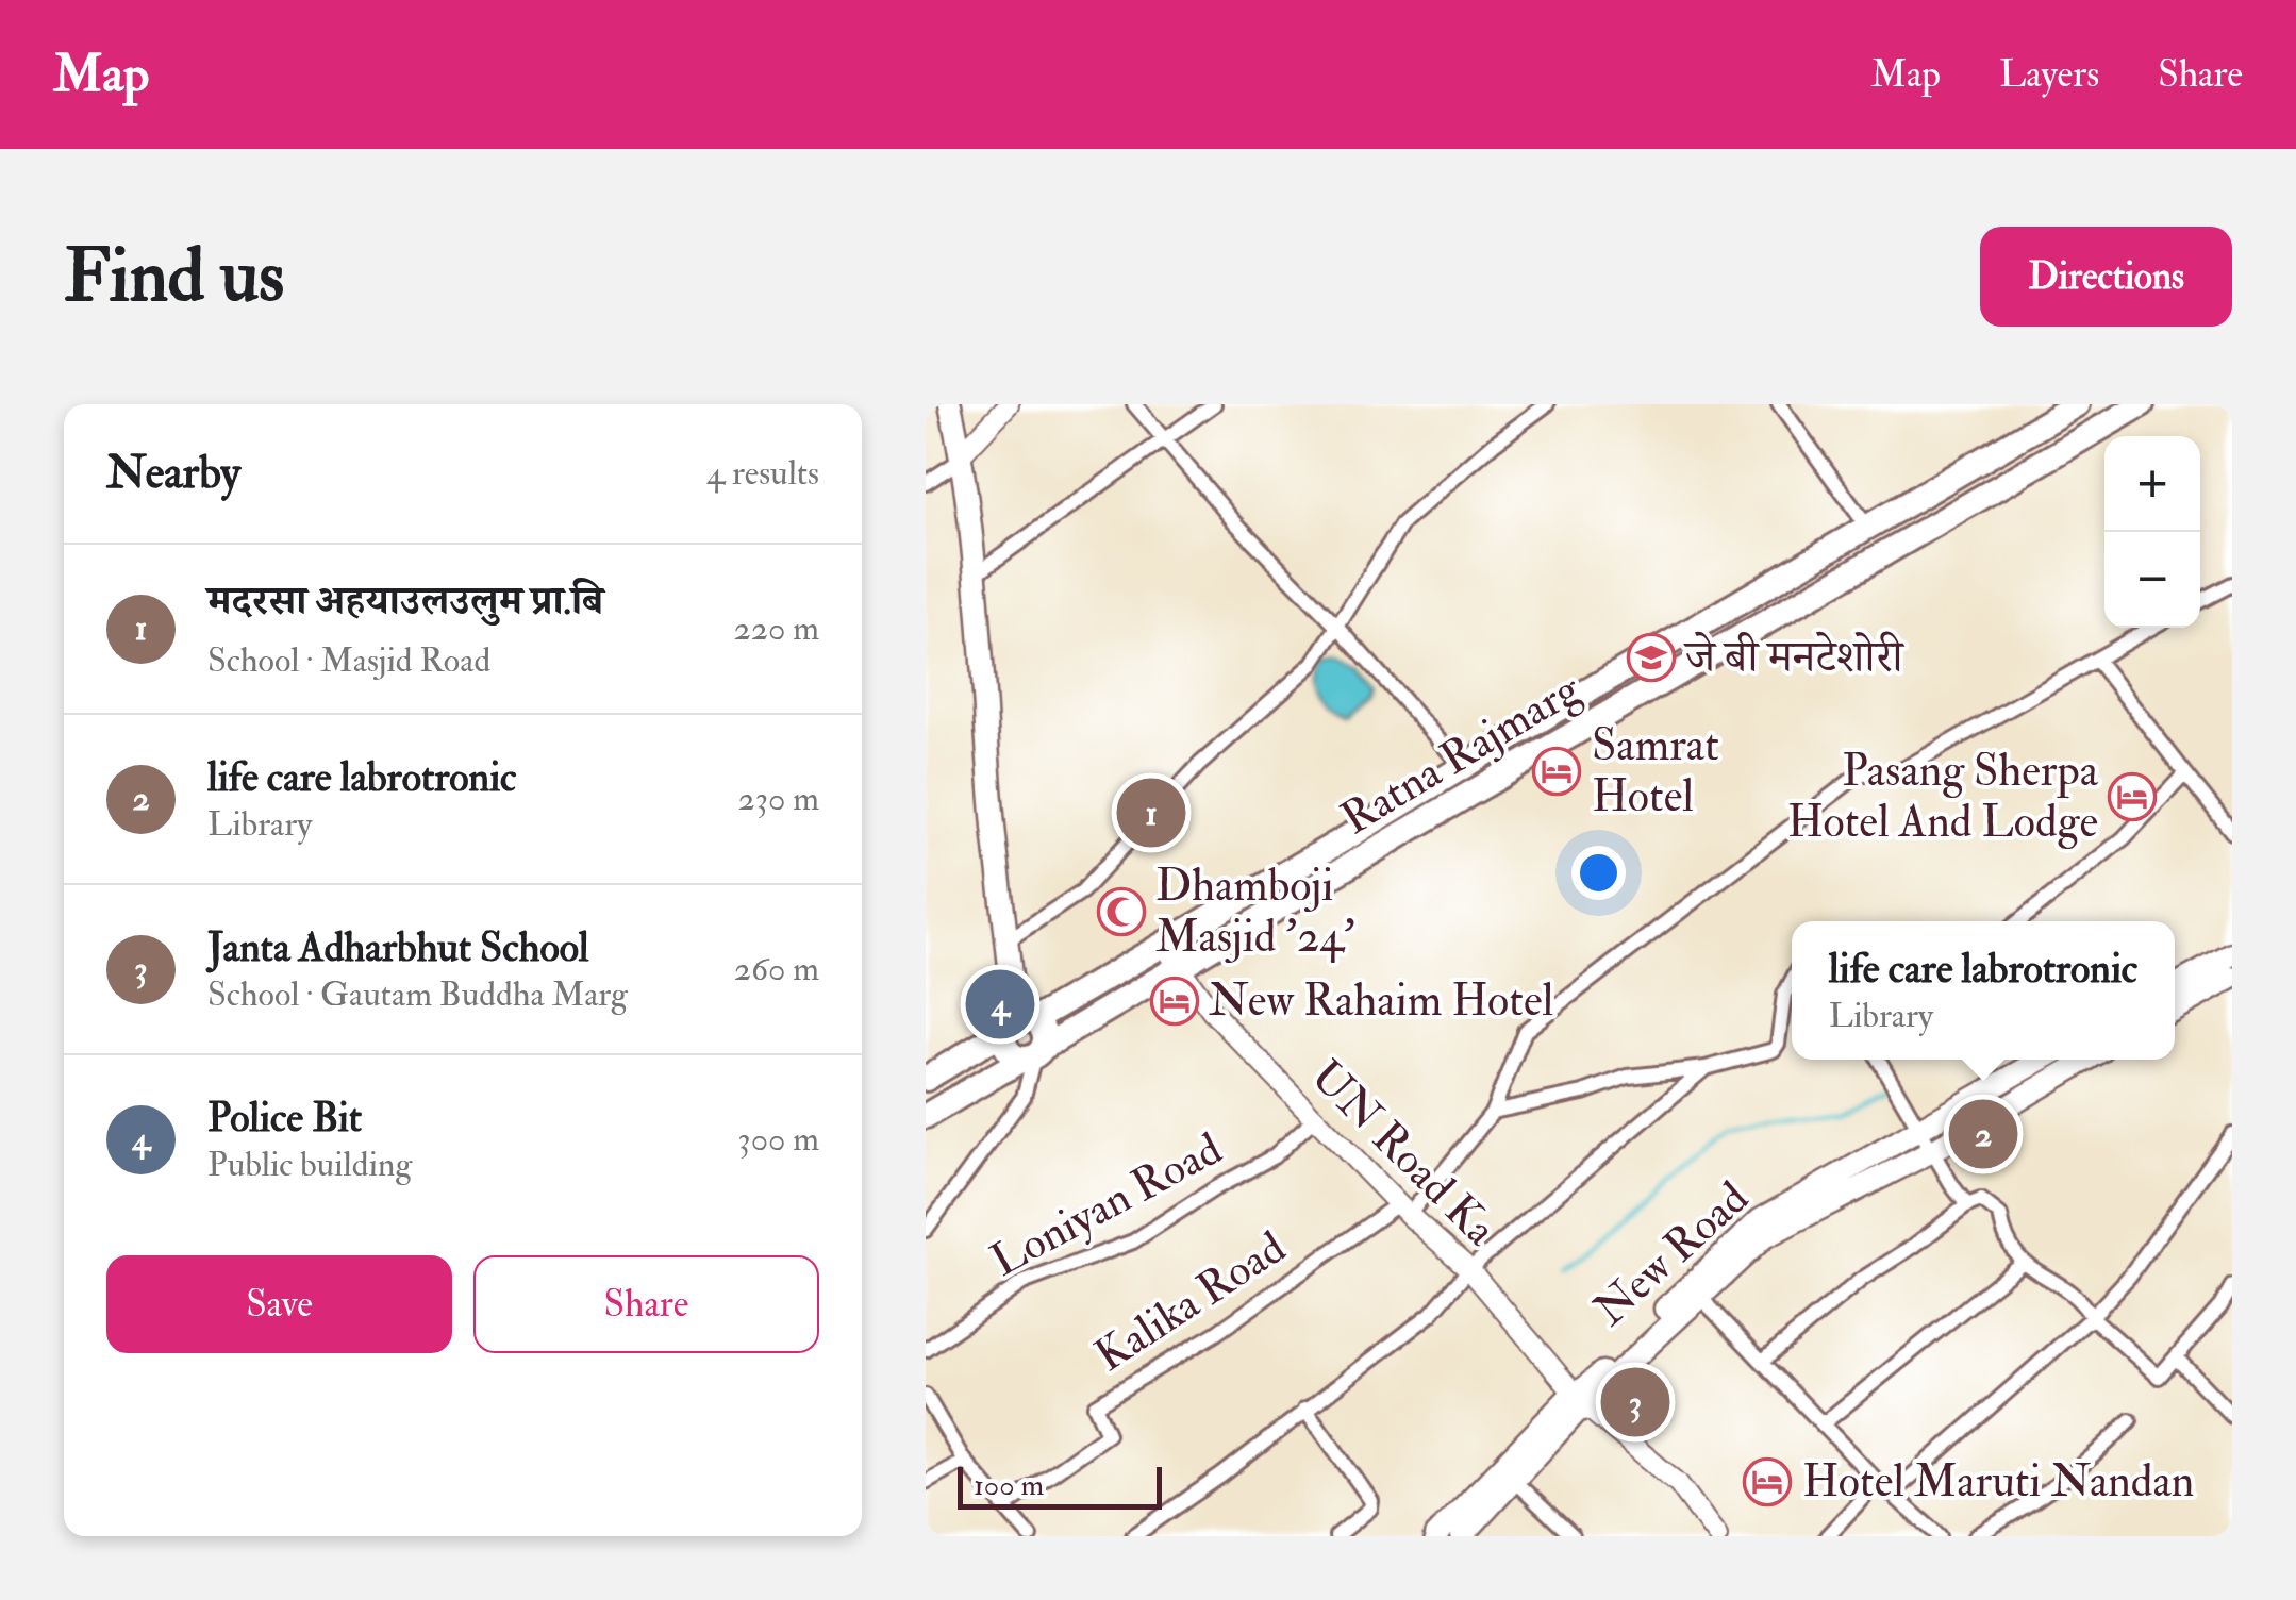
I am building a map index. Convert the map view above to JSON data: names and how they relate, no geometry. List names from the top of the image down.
{
  "streets": {
    "highway": ["Ratna Rajmarg"],
    "main road": ["New Road"],
    "street": ["UN Road Ka", "Loniyan Road", "Kalika Road"]
  },
  "crossings": [
    ["Ratna Rajmarg", "UN Road Ka"],
    ["UN Road Ka", "Loniyan Road"],
    ["UN Road Ka", "Kalika Road"]
  ],
  "places": {
    "school or university": ["जे बी मनटेशोरी"],
    "hotel": [
      "Samrat Hotel",
      "Pasang Sherpa Hotel And Lodge",
      "New Rahaim Hotel",
      "Hotel Maruti Nandan"
    ],
    "mosque": ["Dhamboji Masjid '24'"]
  },
  "scale_bar": "100 m",
  "page": {
    "header": "Map",
    "nav": ["Map", "Layers", "Share"],
    "buttons": [
      "Directions",
      ["Save", "Share"]
    ],
    "title": "Find us",
    "heading": ["Nearby", "4 results"],
    "map_buttons": ["+", "−"],
    "list": [
      {
        "mark": "1",
        "name": "मदरसा अहयाउलउलुम प्रा.बि",
        "note": "School · Masjid Road",
        "value": "220 m"
      },
      {
        "mark": "2",
        "name": "life care labrotronic",
        "note": "Library",
        "value": "230 m"
      },
      {
        "mark": "3",
        "name": "Janta Adharbhut School",
        "note": "School · Gautam Buddha Marg",
        "value": "260 m"
      },
      {
        "mark": "4",
        "name": "Police Bit",
        "note": "Public building",
        "value": "300 m"
      }
    ],
    "pins": [
      "1",
      "4",
      "2",
      "3"
    ],
    "popup": ["life care labrotronic", "Library"],
    "scale": "100 m"
  }
}
